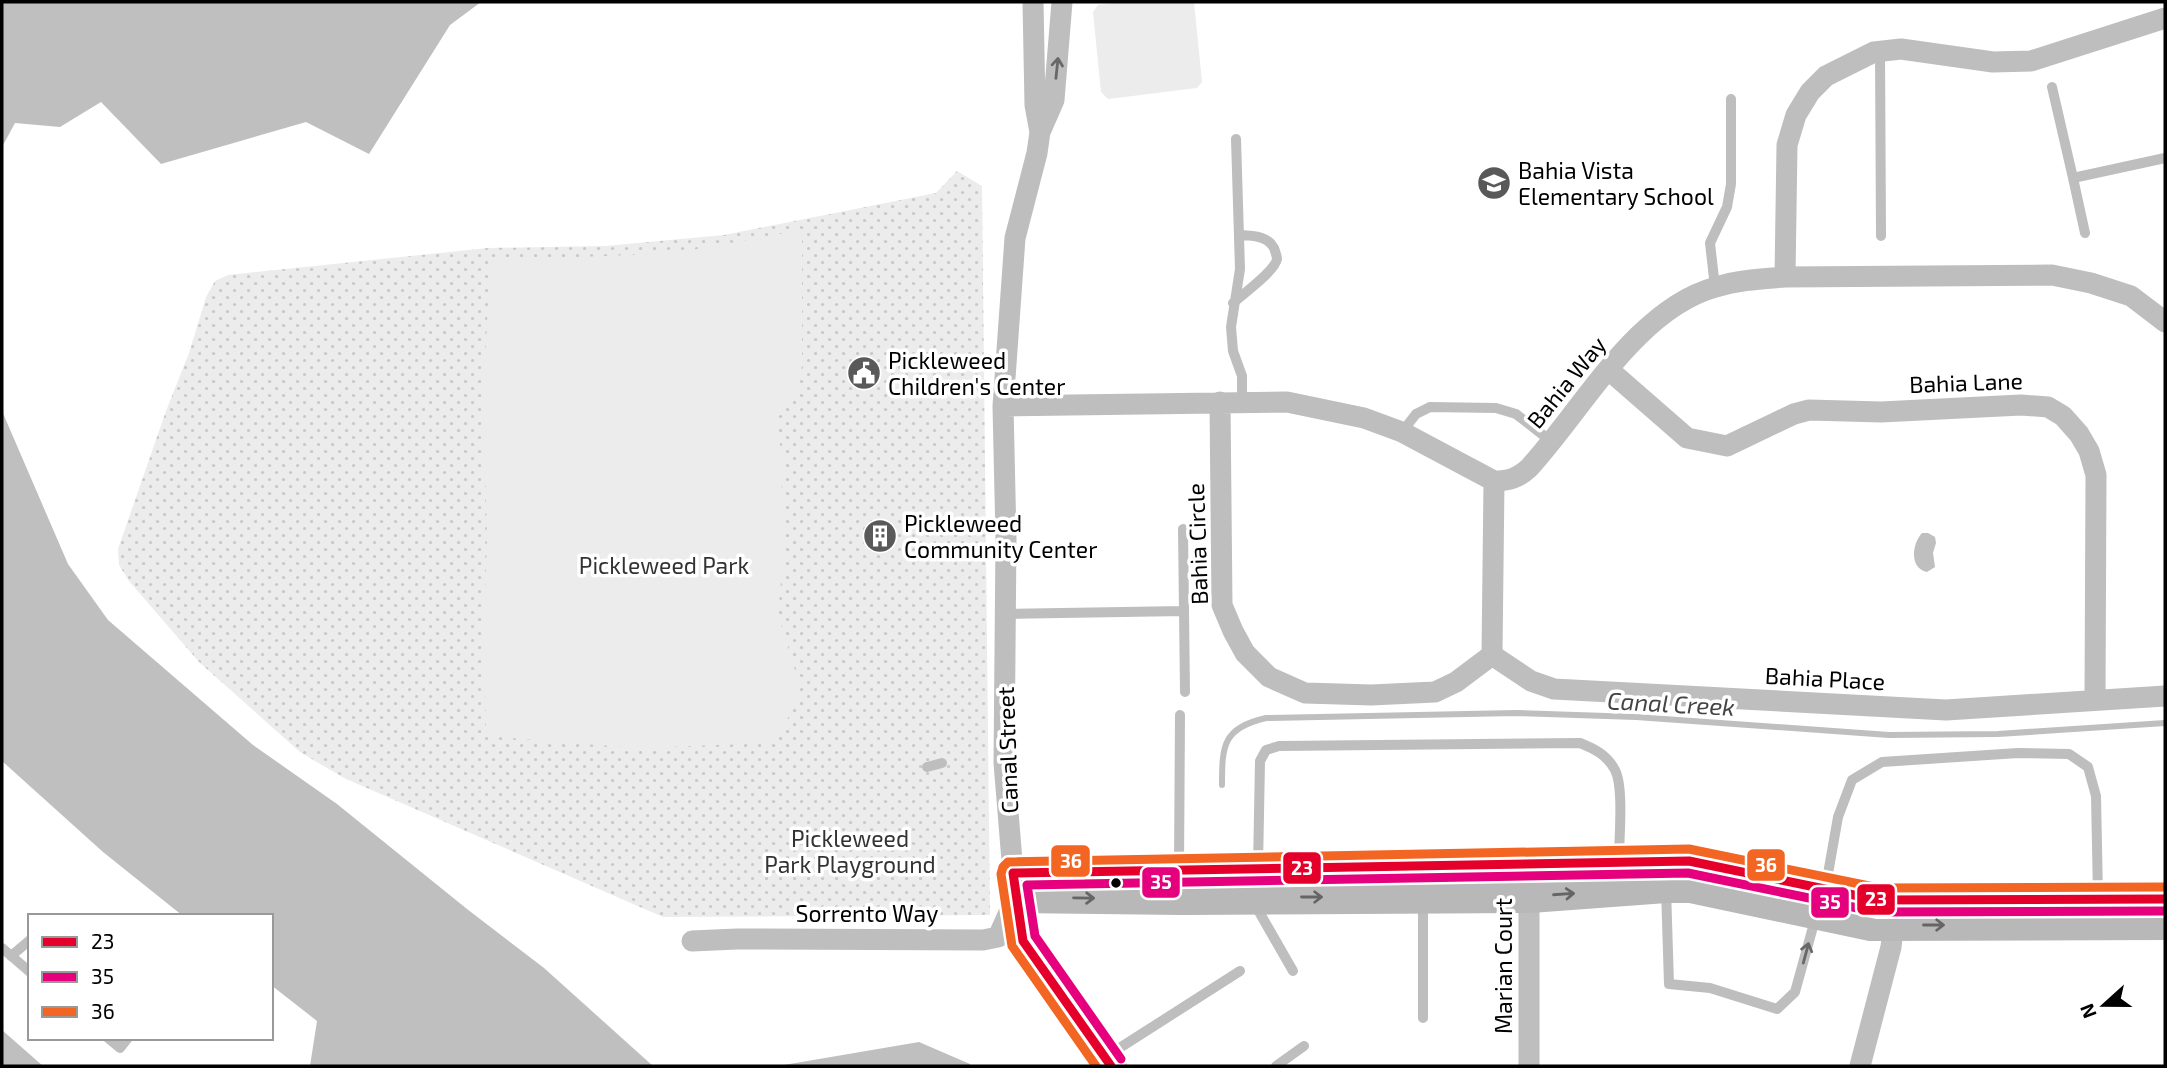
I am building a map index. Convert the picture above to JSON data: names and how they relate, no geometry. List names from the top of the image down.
{
  "streets": {
    "street": [
      "Bahia Way",
      "Bahia Lane",
      "Bahia Circle",
      "Bahia Place",
      "Canal Street",
      "Sorrento Way",
      "Marian Court"
    ]
  },
  "crossings": [
    ["Bahia Way", "Bahia Lane"],
    ["Bahia Lane", "Bahia Place"],
    ["Bahia Circle", "Bahia Place"],
    ["Canal Street", "Sorrento Way"]
  ],
  "water": ["Canal Creek"],
  "parks": ["Pickleweed Park", "Pickleweed Park Playground"],
  "places": {
    "school or university": ["Bahia Vista Elementary School"],
    "public building": ["Pickleweed Children's Center"],
    "building": ["Pickleweed Community Center"]
  },
  "lines": ["transit line 36", "transit line 23", "transit line 35"],
  "legend": ["23", "35", "36"],
  "north": "left"
}
